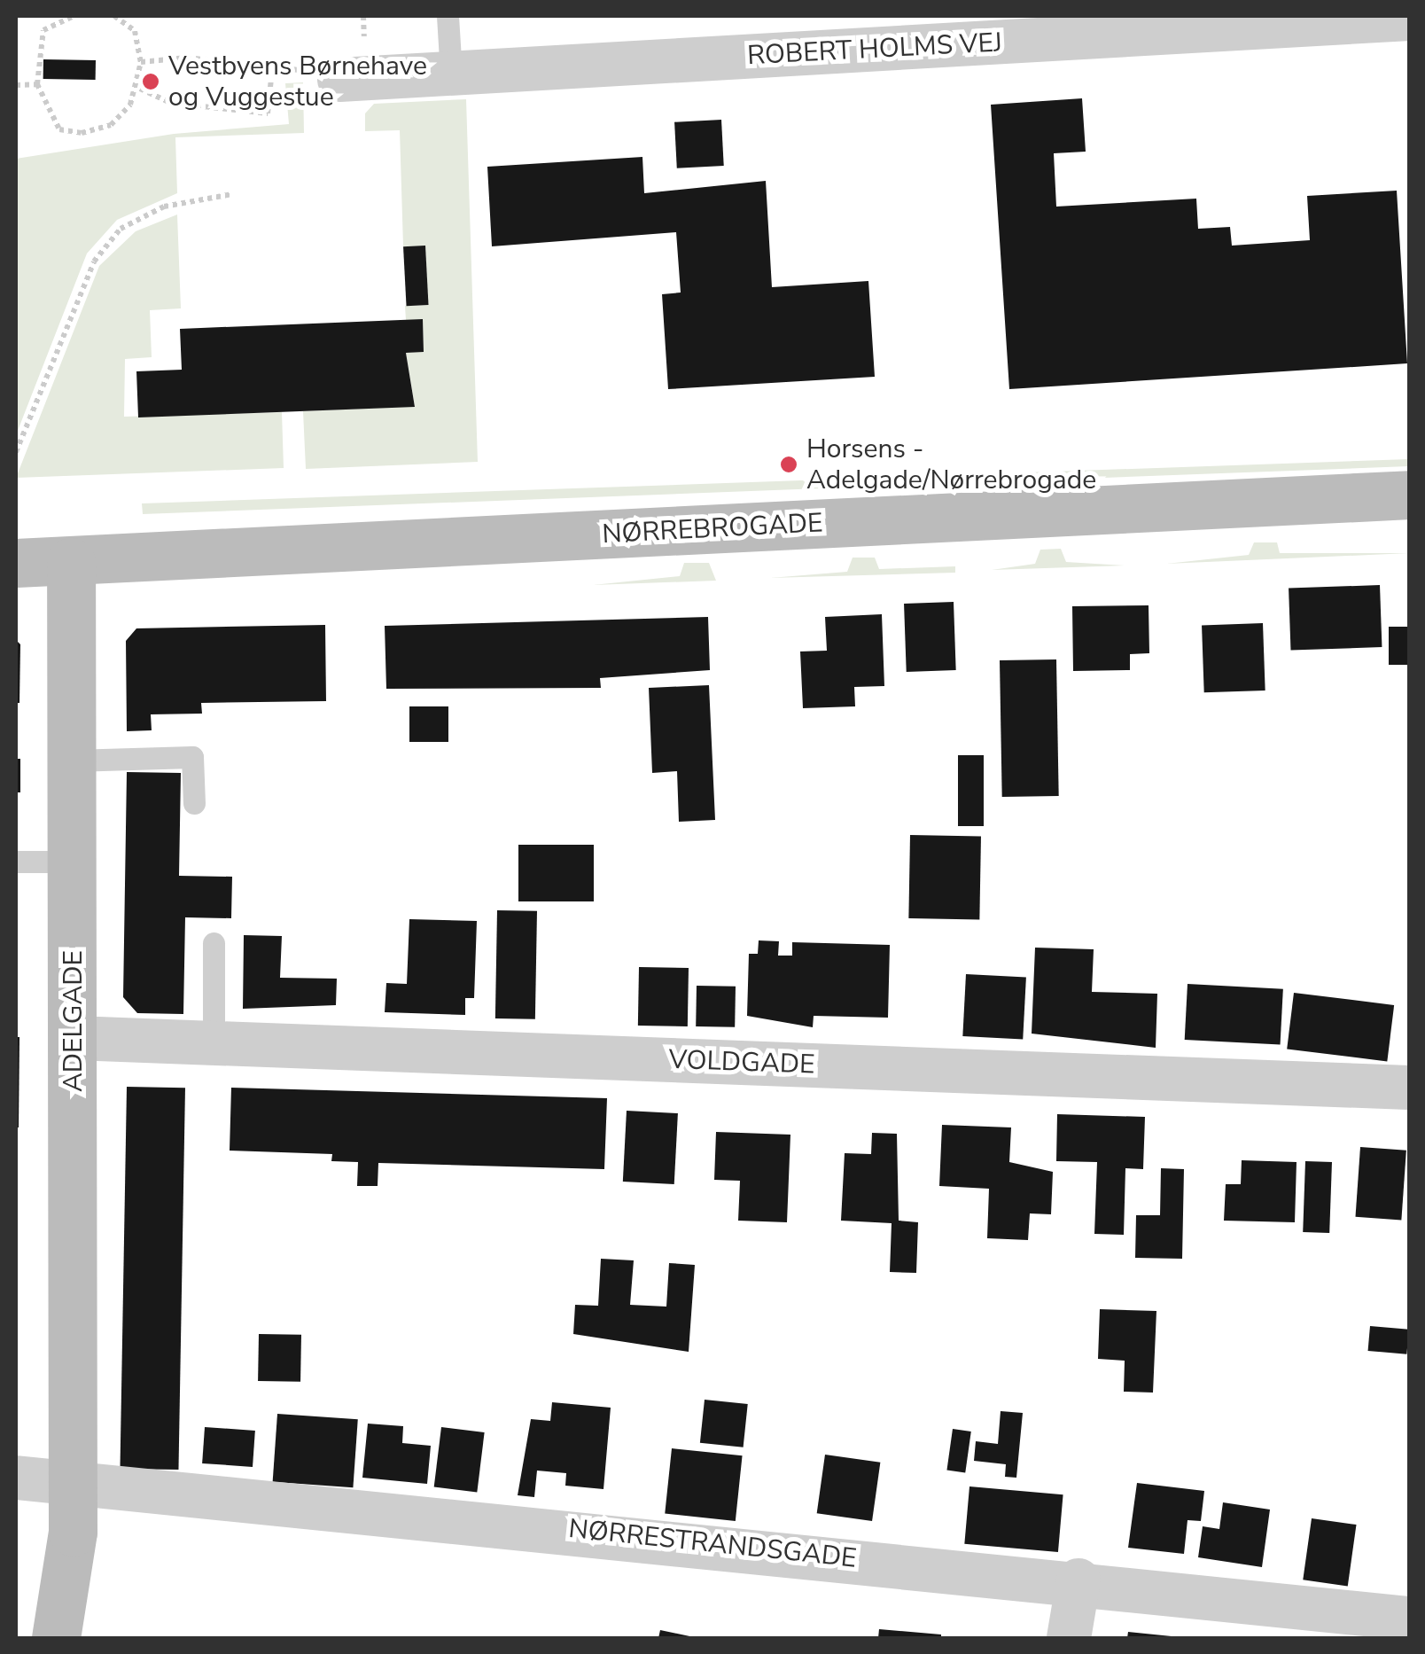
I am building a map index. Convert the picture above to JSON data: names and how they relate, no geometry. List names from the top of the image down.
{
  "streets": {
    "street": [
      "ROBERT HOLMS VEJ",
      "NØRREBROGADE",
      "ADELGADE",
      "VOLDGADE",
      "NØRRESTRANDSGADE"
    ]
  },
  "crossings": [
    ["NØRREBROGADE", "ADELGADE"],
    ["ADELGADE", "VOLDGADE"],
    ["ADELGADE", "NØRRESTRANDSGADE"]
  ],
  "places": ["Vestbyens Børnehave og Vuggestue", "Horsens - Adelgade/Nørrebrogade"]
}
